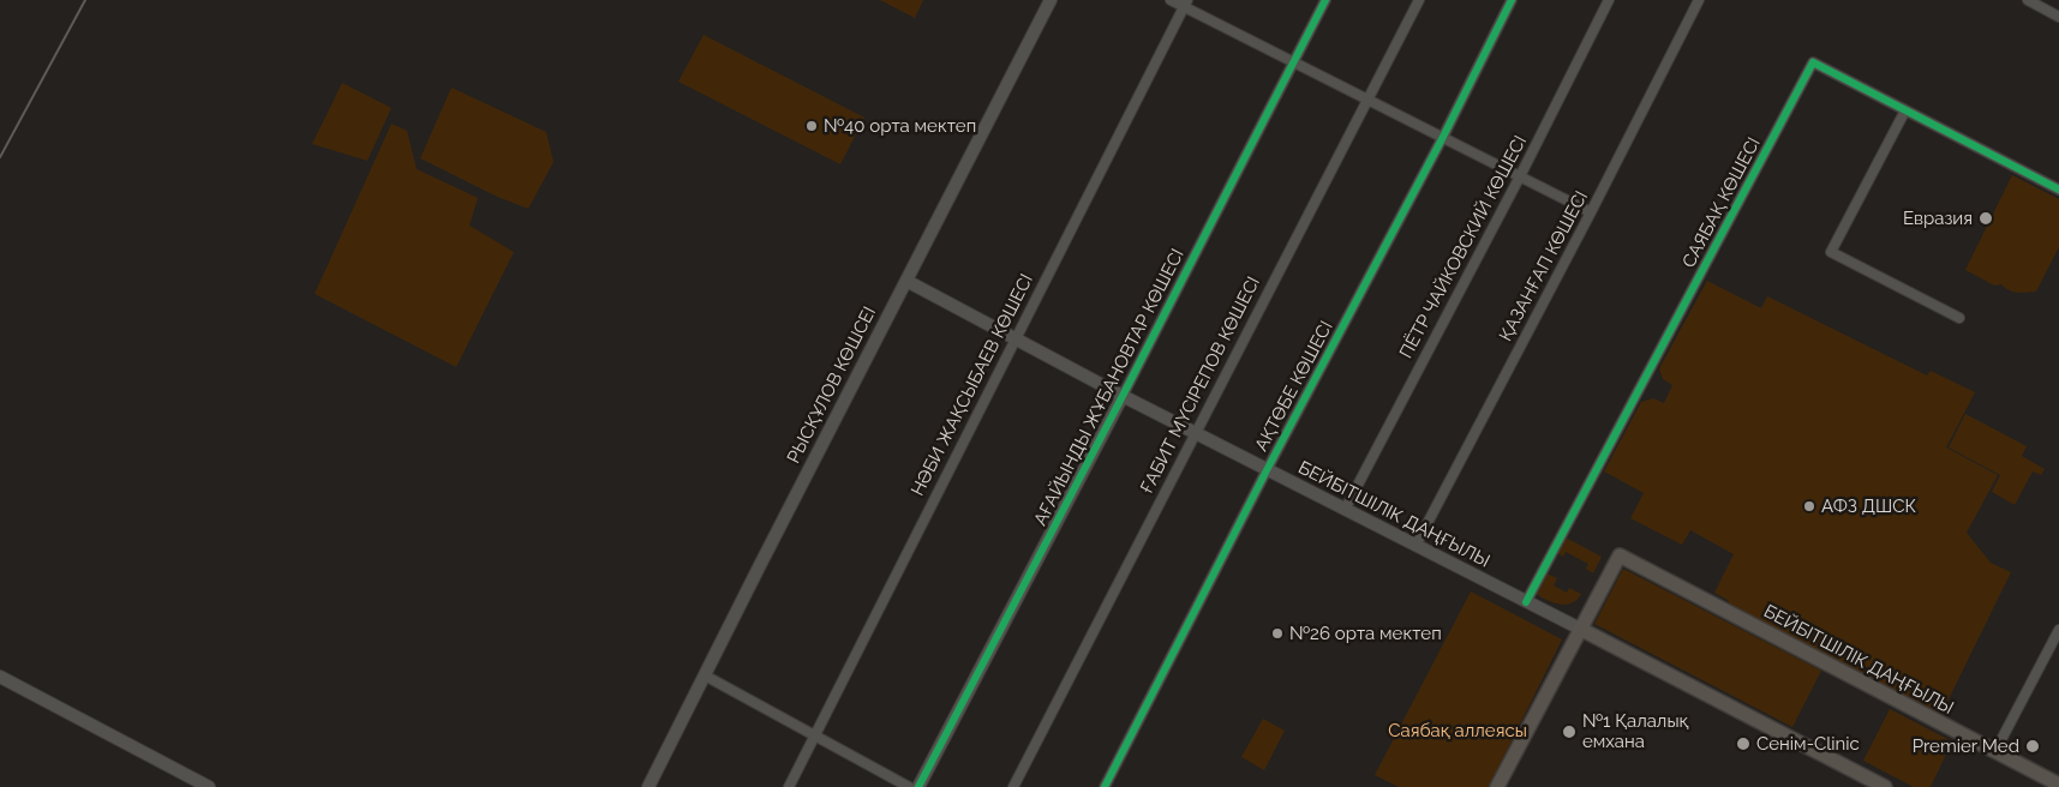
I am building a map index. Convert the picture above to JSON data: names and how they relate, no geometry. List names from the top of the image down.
{
  "streets": {
    "main road": ["БЕЙБІТШІЛІК ДАҢҒЫЛЫ"],
    "street": [
      "САЯБАҚ КӨШЕСІ",
      "ПЁТР ЧАЙКОВСКИЙ КӨШЕСІ",
      "ҚАЗАНҒАП КӨШЕСІ",
      "РЫСҚҰЛОВ КӨШСЕІ",
      "НӘБИ ЖАҚСЫБАЕВ КӨШЕСІ",
      "ҒАБИТ МҮСІРЕПОВ КӨШЕСІ",
      "АҚТӨБЕ КӨШЕСІ",
      "АҒАЙЫНДЫ ЖҰБАНОВТАР КӨШЕСІ"
    ]
  },
  "crossings": [
    ["САЯБАҚ КӨШЕСІ", "БЕЙБІТШІЛІК ДАҢҒЫЛЫ"],
    ["ПЁТР ЧАЙКОВСКИЙ КӨШЕСІ", "БЕЙБІТШІЛІК ДАҢҒЫЛЫ"],
    ["ҚАЗАНҒАП КӨШЕСІ", "БЕЙБІТШІЛІК ДАҢҒЫЛЫ"],
    ["РЫСҚҰЛОВ КӨШСЕІ", "БЕЙБІТШІЛІК ДАҢҒЫЛЫ"],
    ["НӘБИ ЖАҚСЫБАЕВ КӨШЕСІ", "БЕЙБІТШІЛІК ДАҢҒЫЛЫ"],
    ["ҒАБИТ МҮСІРЕПОВ КӨШЕСІ", "БЕЙБІТШІЛІК ДАҢҒЫЛЫ"],
    ["АҚТӨБЕ КӨШЕСІ", "БЕЙБІТШІЛІК ДАҢҒЫЛЫ"],
    ["АҒАЙЫНДЫ ЖҰБАНОВТАР КӨШЕСІ", "БЕЙБІТШІЛІК ДАҢҒЫЛЫ"]
  ],
  "parks": ["Саябақ аллеясы"],
  "places": [
    "№40 орта мектеп",
    "Евразия",
    "АФЗ ДШСК",
    "№26 орта мектеп",
    "№1 Қалалық емхана",
    "Сенім-Clinic",
    "Premier Med"
  ]
}
